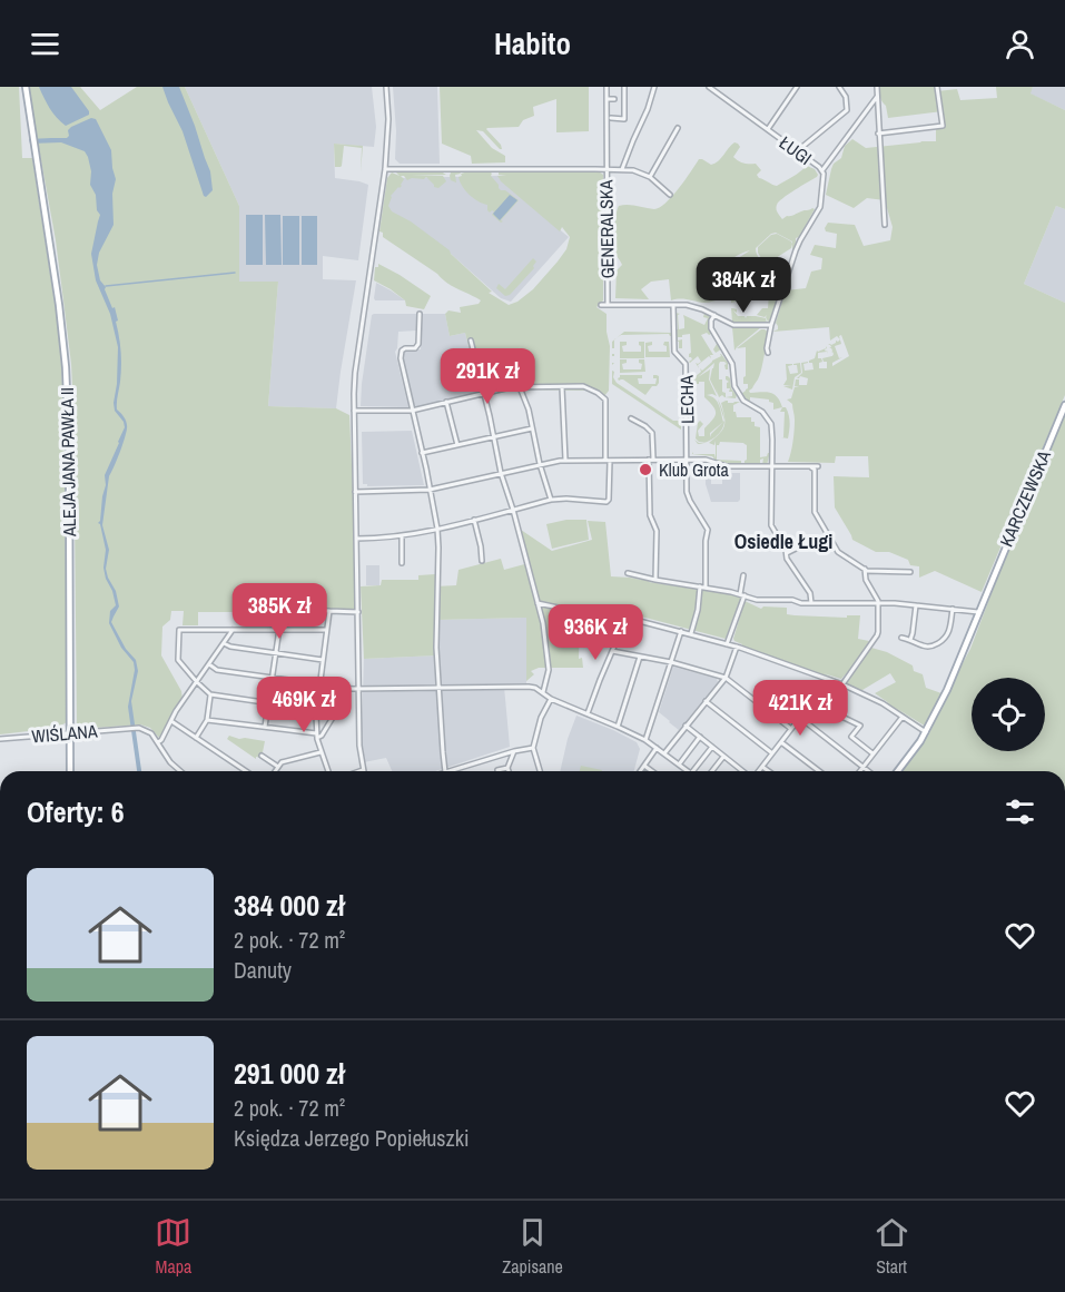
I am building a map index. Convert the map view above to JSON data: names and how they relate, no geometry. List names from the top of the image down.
{
  "streets": {
    "main road": ["ALEJA JANA PAWŁA II", "KARCZEWSKA"],
    "street": [
      "ŁUGI",
      "GENERALSKA",
      "LECHA",
      "WIŚLANA"
    ]
  },
  "crossings": [
    ["ŁUGI", "GENERALSKA"],
    ["GENERALSKA", "LECHA"],
    ["ALEJA JANA PAWŁA II", "WIŚLANA"]
  ],
  "districts": ["Osiedle Ługi"],
  "places": ["Klub Grota"],
  "page": {
    "header": "Habito",
    "price": [
      "384K zł",
      "291K zł",
      "385K zł",
      "936K zł",
      "469K zł",
      "421K zł"
    ],
    "heading": "Oferty: 6",
    "list": [
      {
        "name": "384 000 zł",
        "note": "2 pok. · 72 m² · Danuty"
      },
      {
        "name": "291 000 zł",
        "note": "2 pok. · 72 m² · Księdza Jerzego Popiełuszki"
      }
    ],
    "tabs": ["Mapa", "Zapisane", "Start"]
  }
}
